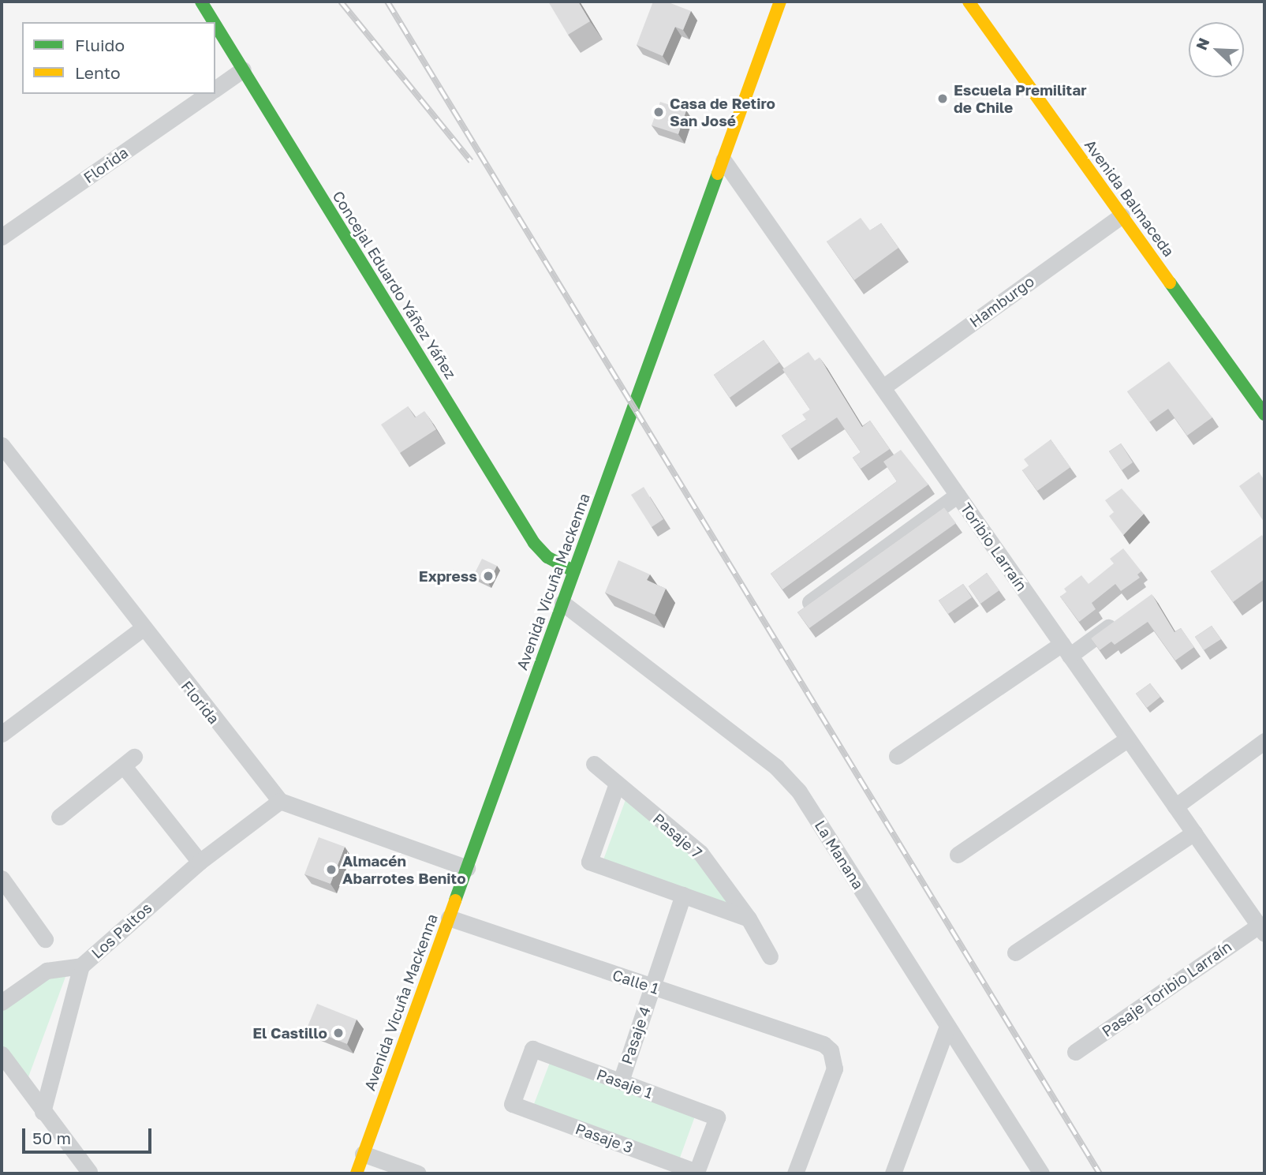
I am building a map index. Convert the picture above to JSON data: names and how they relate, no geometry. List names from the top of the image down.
{
  "streets": {
    "main road": ["Avenida Balmaceda", "Concejal Eduardo Yáñez Yáñez", "Avenida Vicuña Mackenna"],
    "street": [
      "Florida",
      "Hamburgo",
      "Toribio Larraín",
      "Pasaje 7",
      "La Manana",
      "Los Paltos",
      "Calle 1",
      "Pasaje Toribio Larraín",
      "Pasaje 4",
      "Pasaje 1",
      "Pasaje 3"
    ]
  },
  "crossings": [
    ["Florida", "Los Paltos"],
    ["Avenida Balmaceda", "Hamburgo"],
    ["Concejal Eduardo Yáñez Yáñez", "Avenida Vicuña Mackenna"],
    ["Hamburgo", "Toribio Larraín"],
    ["Toribio Larraín", "Avenida Vicuña Mackenna"],
    ["Toribio Larraín", "Pasaje Toribio Larraín"],
    ["Avenida Vicuña Mackenna", "La Manana"],
    ["Avenida Vicuña Mackenna", "Calle 1"],
    ["Calle 1", "Pasaje 4"],
    ["Pasaje 4", "Pasaje 1"],
    ["Pasaje 1", "Pasaje 3"]
  ],
  "places": [
    "Escuela Premilitar de Chile",
    "Casa de Retiro San José",
    "Express",
    "Almacén Abarrotes Benito",
    "El Castillo"
  ],
  "legend": ["Fluido", "Lento"],
  "scale_bar": "50 m",
  "north": "top left"
}
